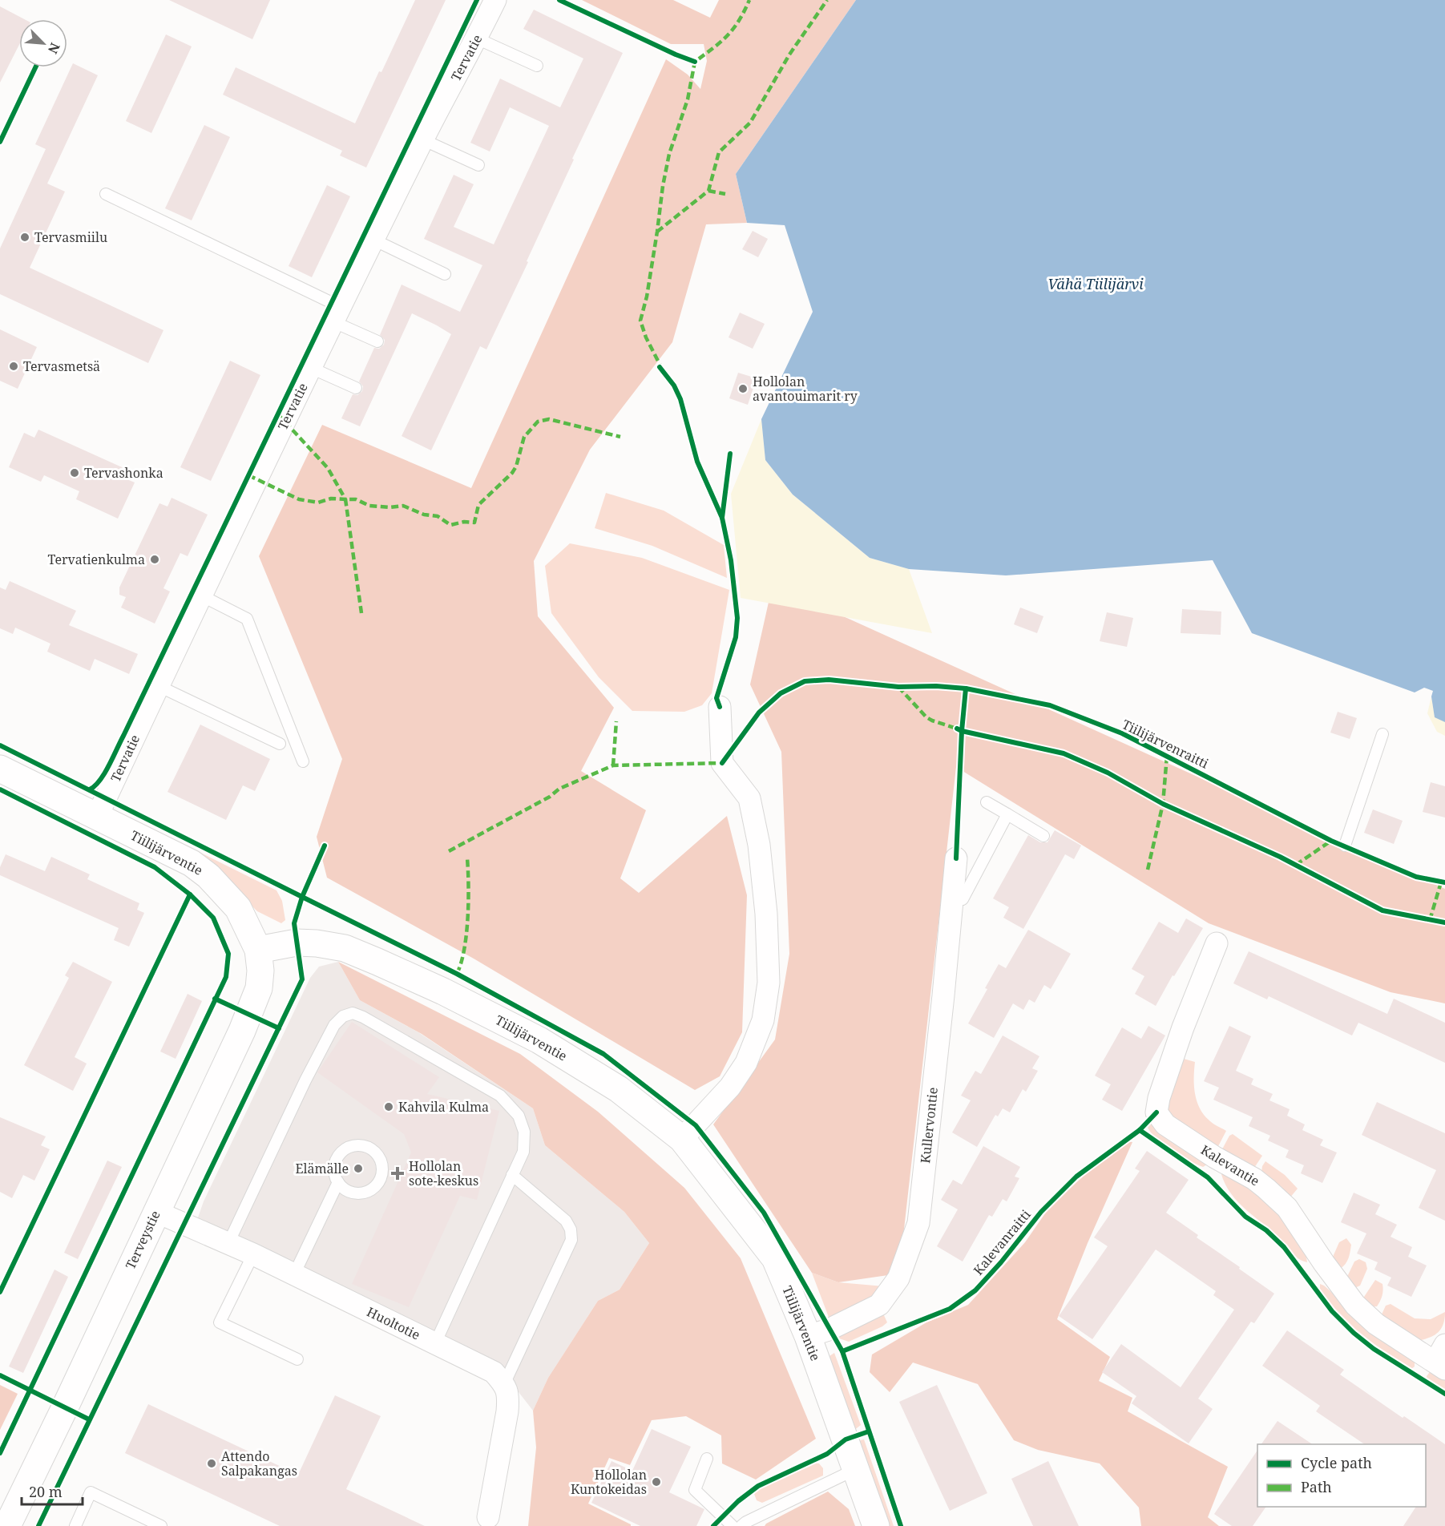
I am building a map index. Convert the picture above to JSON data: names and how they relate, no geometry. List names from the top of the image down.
{
  "streets": {
    "main road": ["Tiilijärventie", "Terveystie"],
    "street": [
      "Tervatie",
      "Kullervontie",
      "Kalevantie",
      "Huoltotie"
    ],
    "cycle path": ["Tiilijärvenraitti", "Kalevanraitti"]
  },
  "crossings": [
    ["Tervatie", "Tiilijärventie"],
    ["Tiilijärventie", "Kullervontie"],
    ["Tiilijärventie", "Terveystie"],
    ["Terveystie", "Huoltotie"]
  ],
  "water": ["Vähä Tiilijärvi"],
  "places": {
    "other": [
      "Tervasmiilu",
      "Tervasmetsä",
      "Hollolan avantouimarit ry",
      "Tervashonka",
      "Tervatienkulma",
      "Kahvila Kulma",
      "Elämälle",
      "Attendo Salpakangas",
      "Hollolan Kuntokeidas"
    ],
    "health": ["Hollolan sote-keskus"]
  },
  "legend": ["Cycle path", "Path"],
  "scale_bar": "20 m",
  "north": "bottom right"
}
